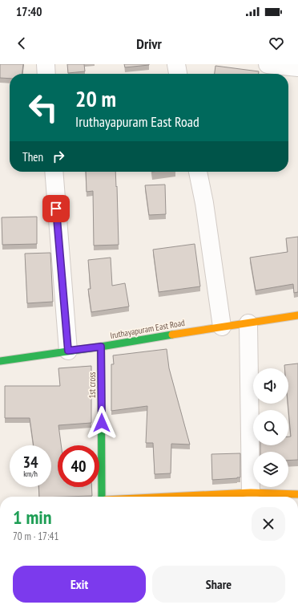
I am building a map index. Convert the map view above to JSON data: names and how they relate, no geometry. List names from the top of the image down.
{
  "streets": {
    "street": ["Iruthayapuram East Road", "1st cross"]
  },
  "crossings": [
    ["Iruthayapuram East Road", "1st cross"]
  ],
  "page": {
    "status": "17:40",
    "header": "Drivr",
    "turn": ["20 m", "Iruthayapuram East Road"],
    "then": "Then",
    "speed": "34 km/h",
    "limit": "40",
    "heading": ["1 min", "70 m · 17:41"],
    "buttons": ["Exit", "Share"]
  }
}
